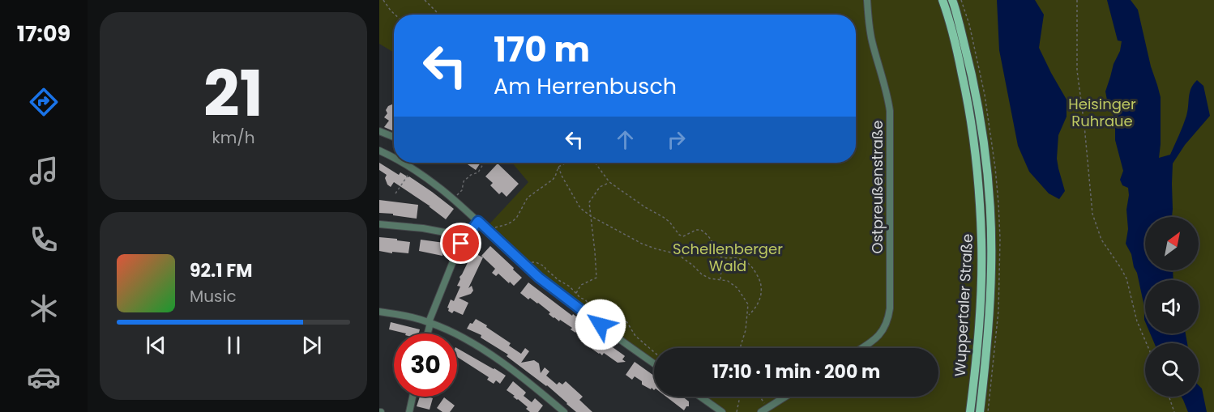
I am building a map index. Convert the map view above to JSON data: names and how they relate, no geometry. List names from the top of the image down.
{
  "streets": {
    "main road": ["Wuppertaler Straße"],
    "street": ["Ostpreußenstraße"]
  },
  "parks": ["Heisinger Ruhraue", "Schellenberger Wald"],
  "north": "top right",
  "page": {
    "tabs": "17:09",
    "tile": ["21", "km/h"],
    "turn": ["170 m", "Am Herrenbusch"],
    "song": ["92.1 FM", "Music"],
    "limit": "30",
    "trip": "17:10 · 1 min · 200 m"
  }
}
